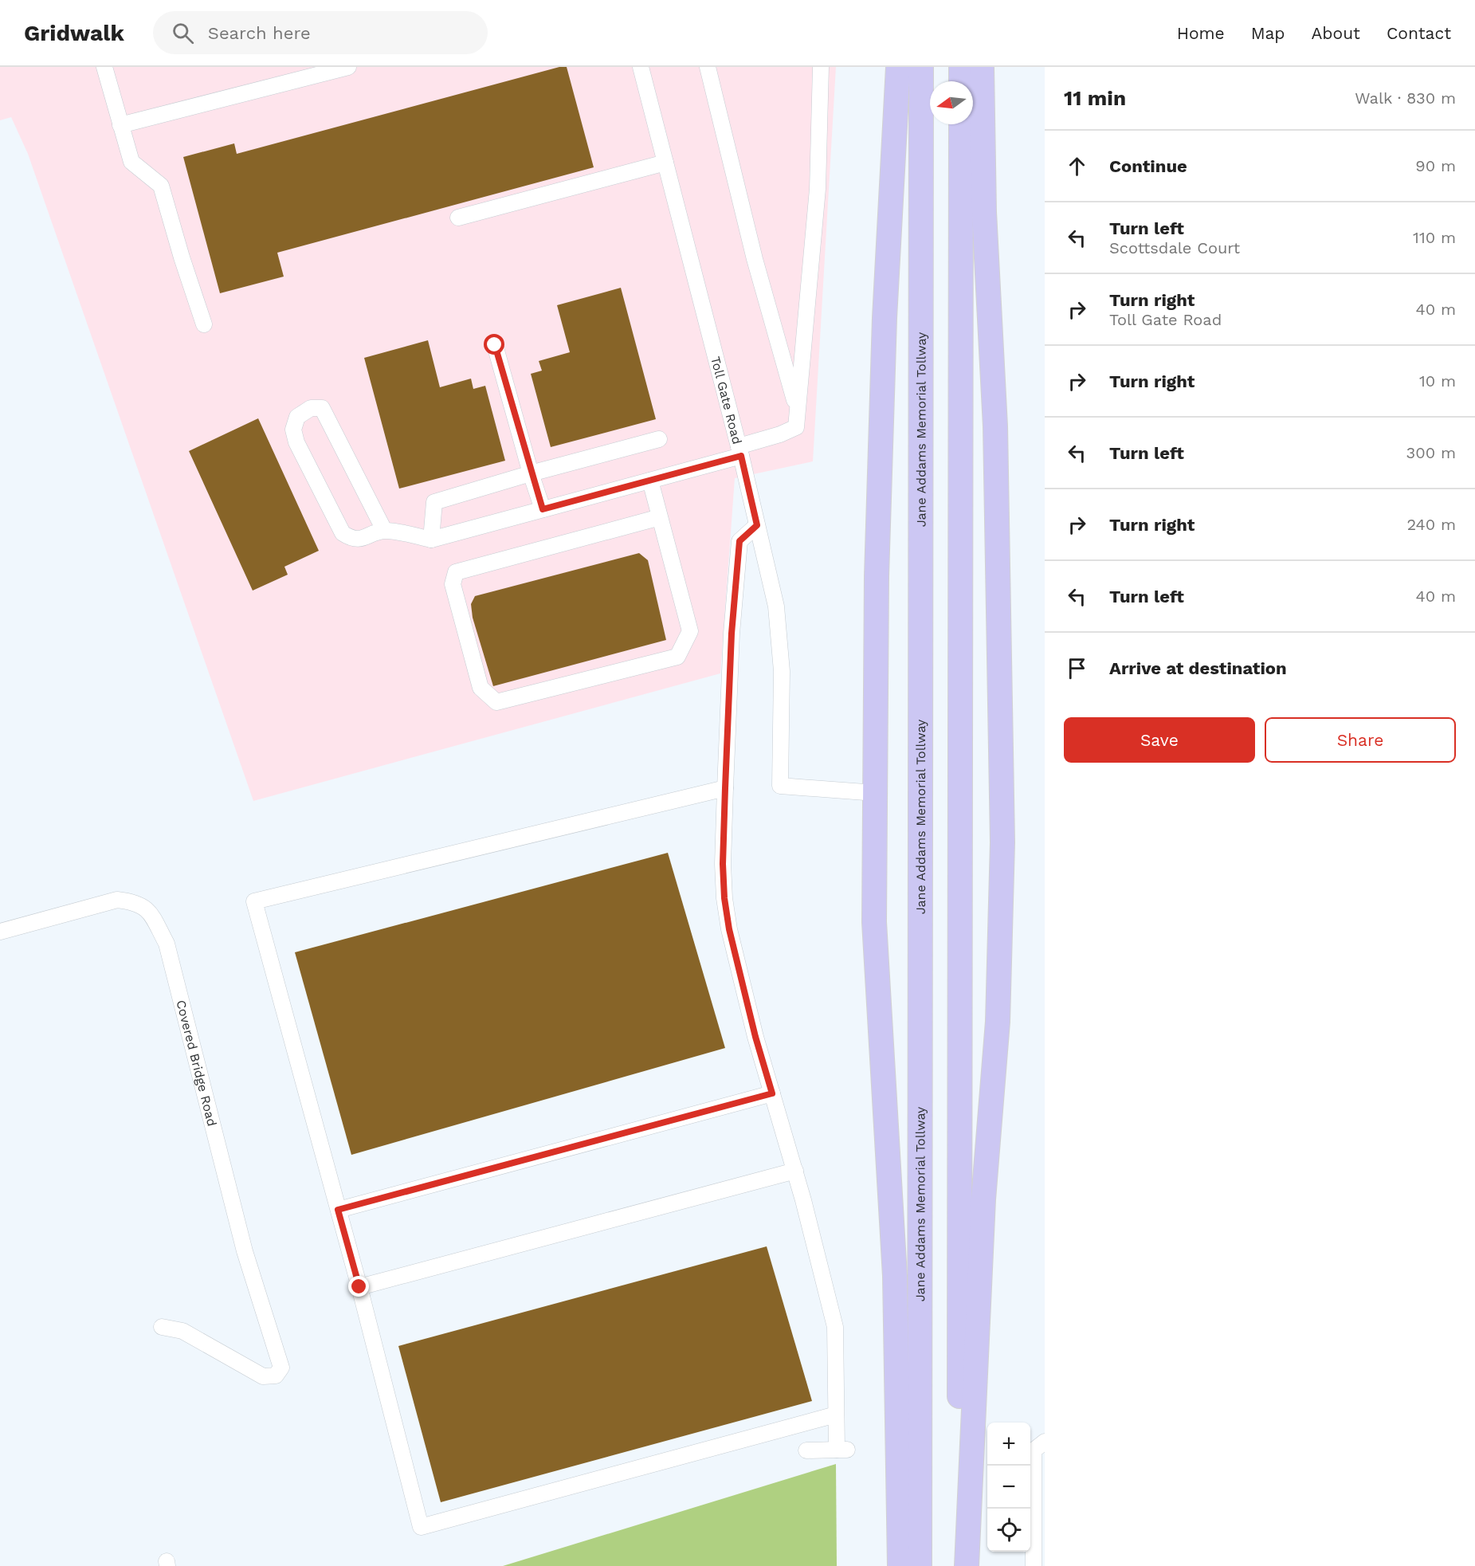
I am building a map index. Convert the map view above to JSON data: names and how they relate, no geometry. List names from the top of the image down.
{
  "streets": {
    "highway": ["Jane Addams Memorial Tollway"],
    "street": ["Toll Gate Road", "Covered Bridge Road"]
  },
  "north": "left",
  "page": {
    "header": "Gridwalk",
    "search": "Search here",
    "nav": [
      "Home",
      "Map",
      "About",
      "Contact"
    ],
    "heading": ["11 min", "Walk · 830 m"],
    "list": [
      ["Continue", "90 m"],
      ["Turn left", "Scottsdale Court", "110 m"],
      ["Turn right", "Toll Gate Road", "40 m"],
      ["Turn right", "10 m"],
      ["Turn left", "300 m"],
      ["Turn right", "240 m"],
      ["Turn left", "40 m"],
      "Arrive at destination"
    ],
    "buttons": ["Save", "Share"],
    "map_buttons": ["+", "−"]
  }
}
